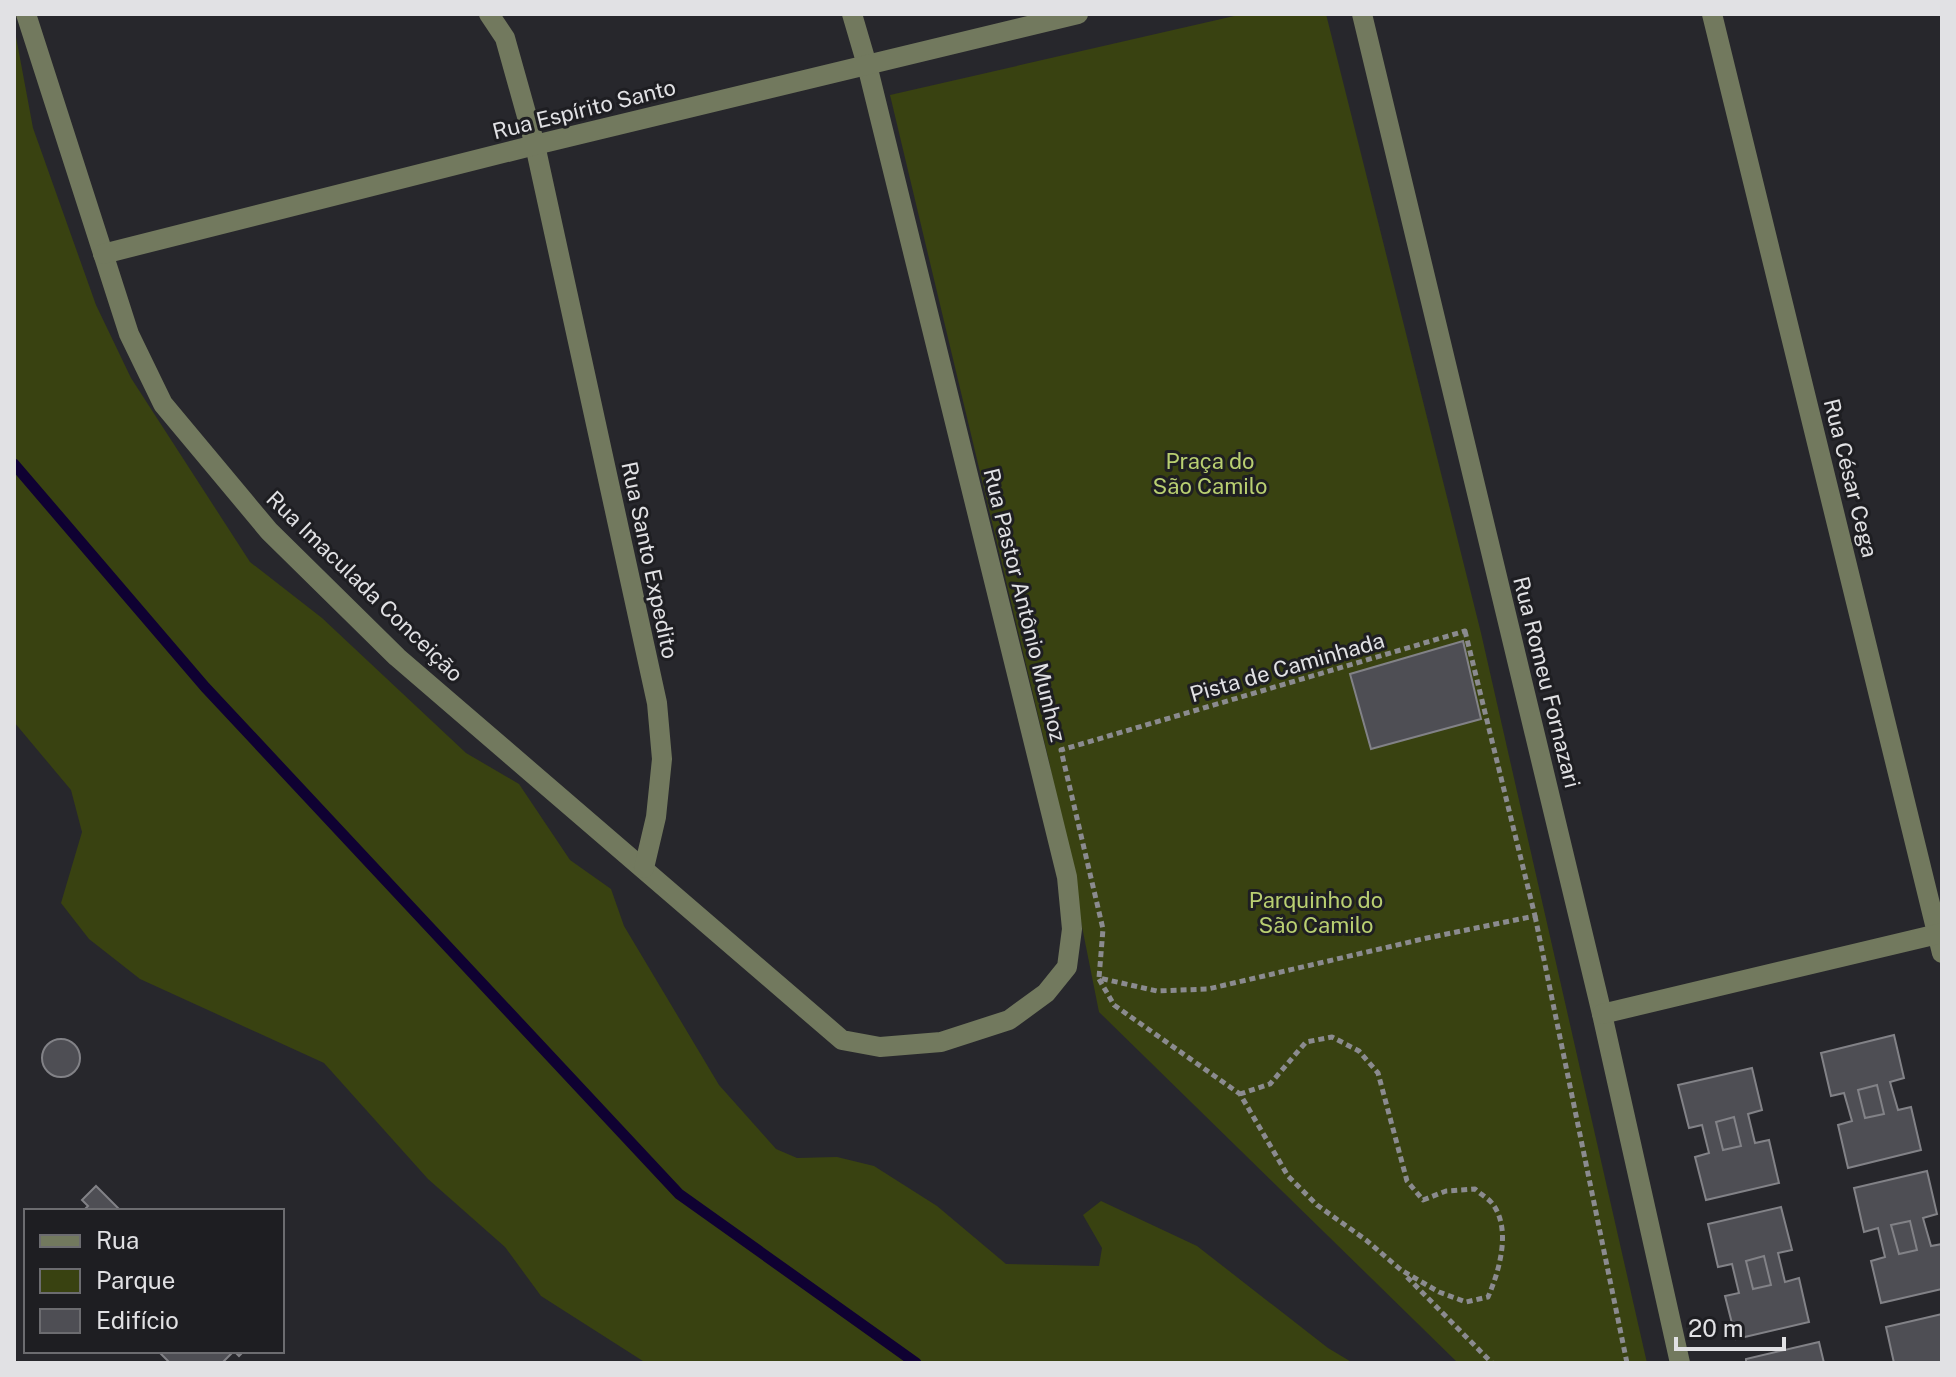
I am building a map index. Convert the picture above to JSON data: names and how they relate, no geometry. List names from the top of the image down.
{
  "streets": {
    "street": [
      "Rua Espírito Santo",
      "Rua César Cega",
      "Rua Santo Expedito",
      "Rua Imaculada Conceição",
      "Rua Pastor Antônio Munhoz",
      "Rua Romeu Fornazari"
    ],
    "path": ["Pista de Caminhada"]
  },
  "crossings": [
    ["Rua Espírito Santo", "Rua Santo Expedito"],
    ["Rua Espírito Santo", "Rua Imaculada Conceição"],
    ["Rua Espírito Santo", "Rua Pastor Antônio Munhoz"],
    ["Rua Santo Expedito", "Rua Imaculada Conceição"],
    ["Rua Santo Expedito", "Rua Pastor Antônio Munhoz"],
    ["Rua Imaculada Conceição", "Rua Pastor Antônio Munhoz"]
  ],
  "parks": ["Praça do São Camilo", "Parquinho do São Camilo"],
  "legend": ["Rua", "Parque", "Edifício"],
  "scale_bar": "20 m"
}
